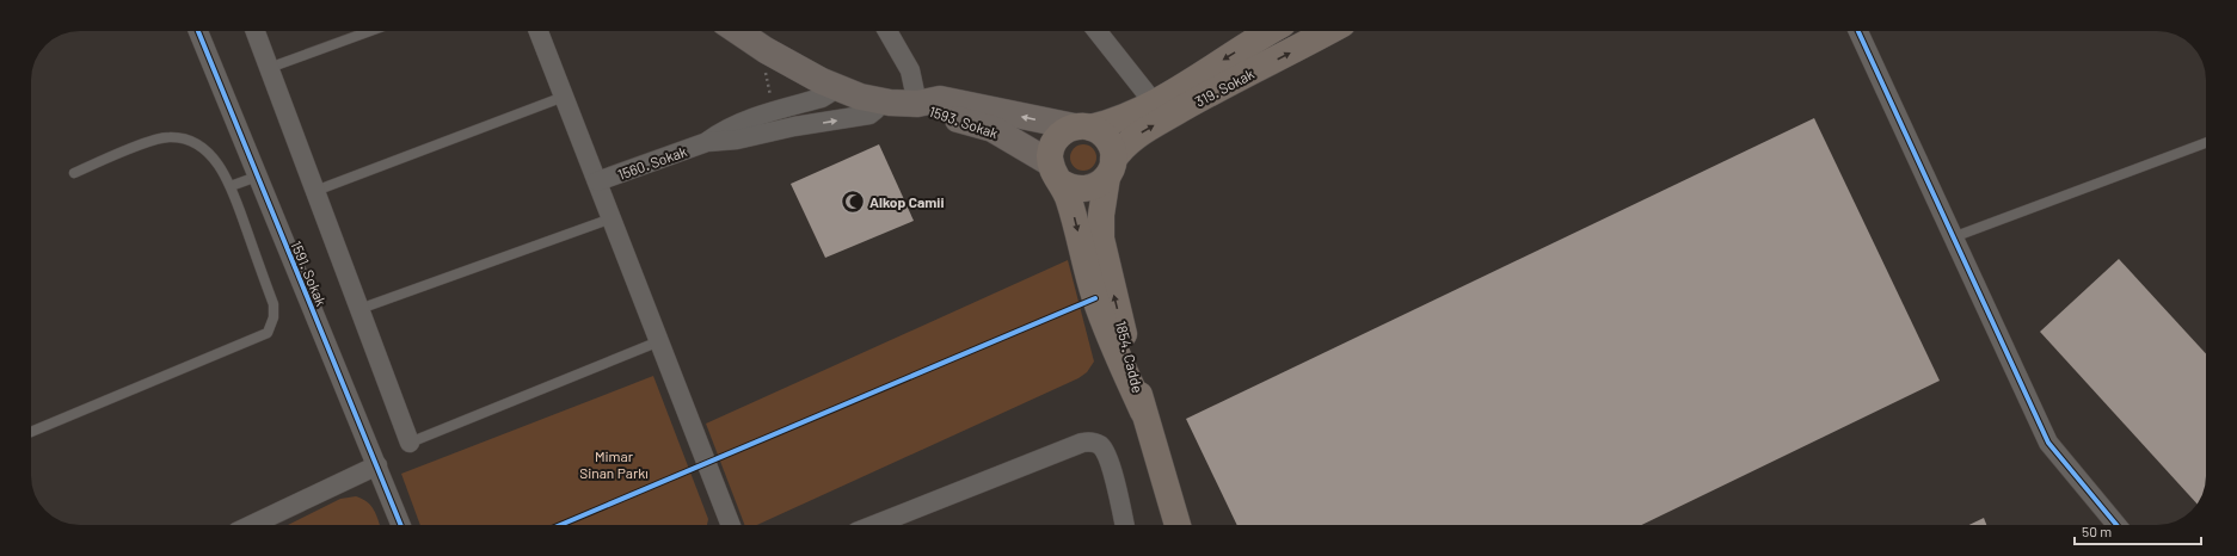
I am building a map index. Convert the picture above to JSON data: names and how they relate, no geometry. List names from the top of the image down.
{
  "streets": {
    "main road": ["319. Sokak", "1593. Sokak", "1854. Cadde"],
    "street": ["1560. Sokak", "1591. Sokak"]
  },
  "crossings": [
    ["319. Sokak", "1593. Sokak"],
    ["319. Sokak", "1854. Cadde"],
    ["1593. Sokak", "1854. Cadde"]
  ],
  "parks": ["Mimar Sinan Parkı"],
  "places": {
    "mosque": ["Alkop Camii"]
  },
  "scale_bar": "50 m"
}
